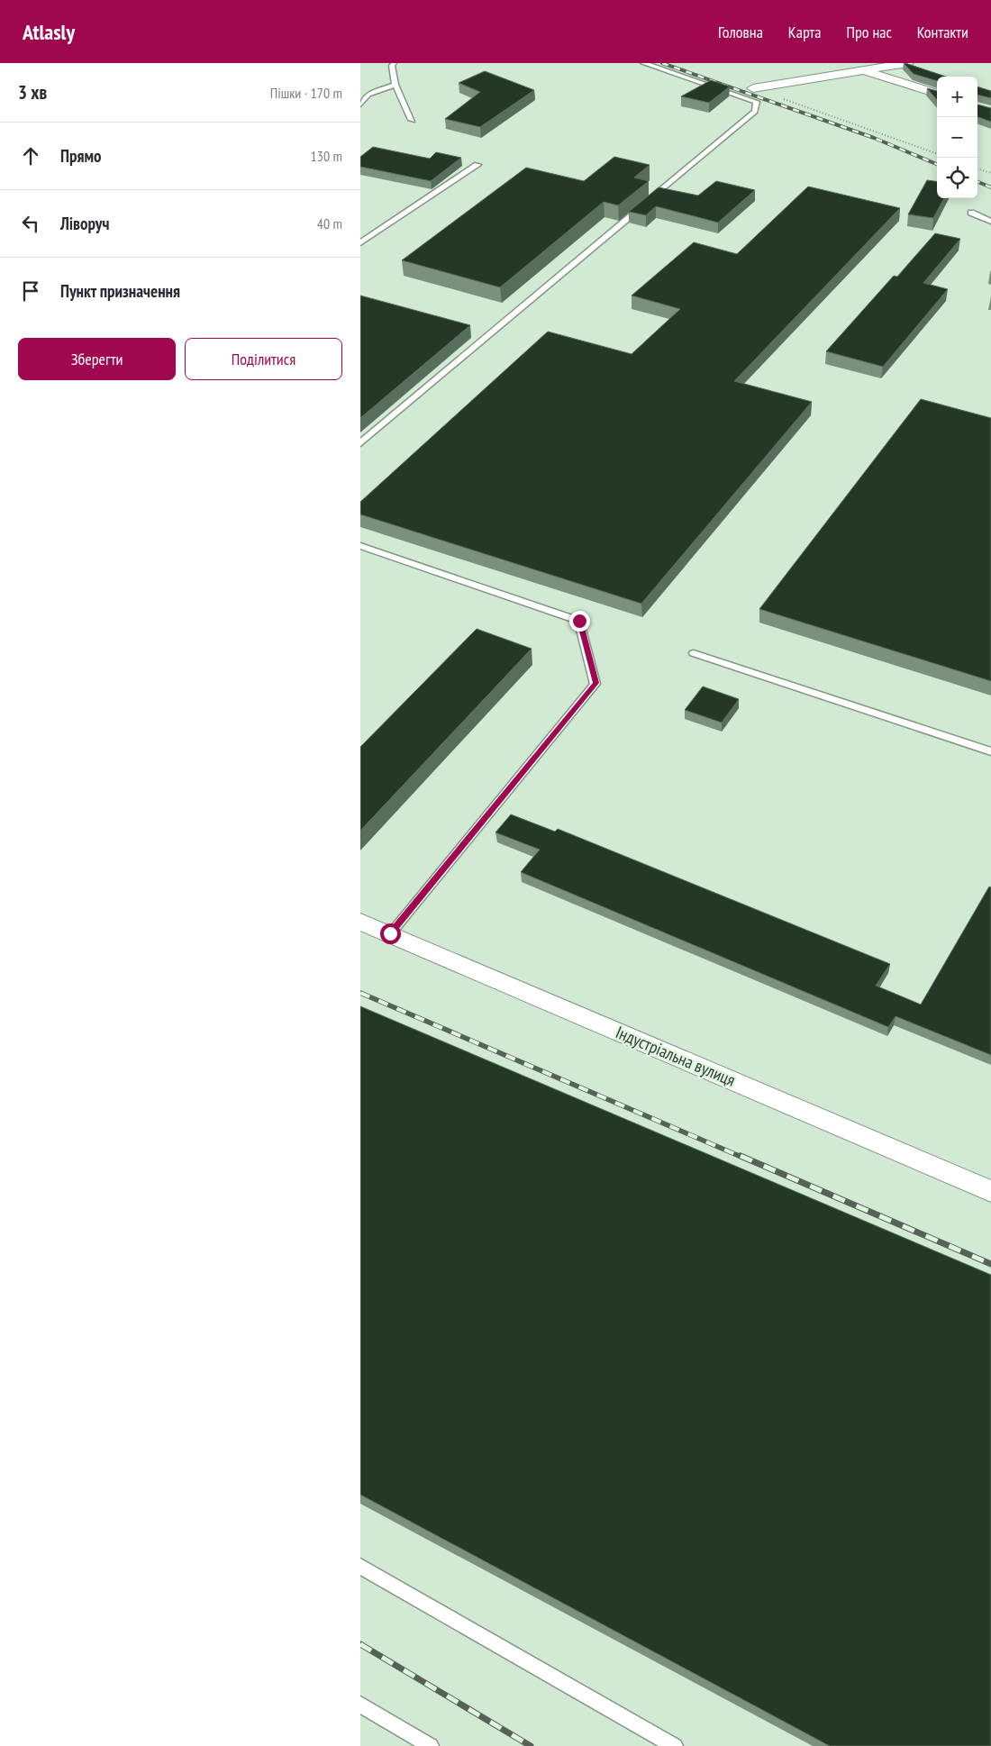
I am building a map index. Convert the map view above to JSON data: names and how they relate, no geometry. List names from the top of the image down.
{
  "streets": {
    "street": ["Індустріальна вулиця"]
  },
  "page": {
    "header": "Atlasly",
    "nav": [
      "Головна",
      "Карта",
      "Про нас",
      "Контакти"
    ],
    "heading": ["3 хв", "Пішки · 170 m"],
    "map_buttons": ["+", "−"],
    "list": [
      ["Прямо", "130 m"],
      ["Ліворуч", "40 m"],
      "Пункт призначення"
    ],
    "buttons": ["Зберегти", "Поділитися"]
  }
}
